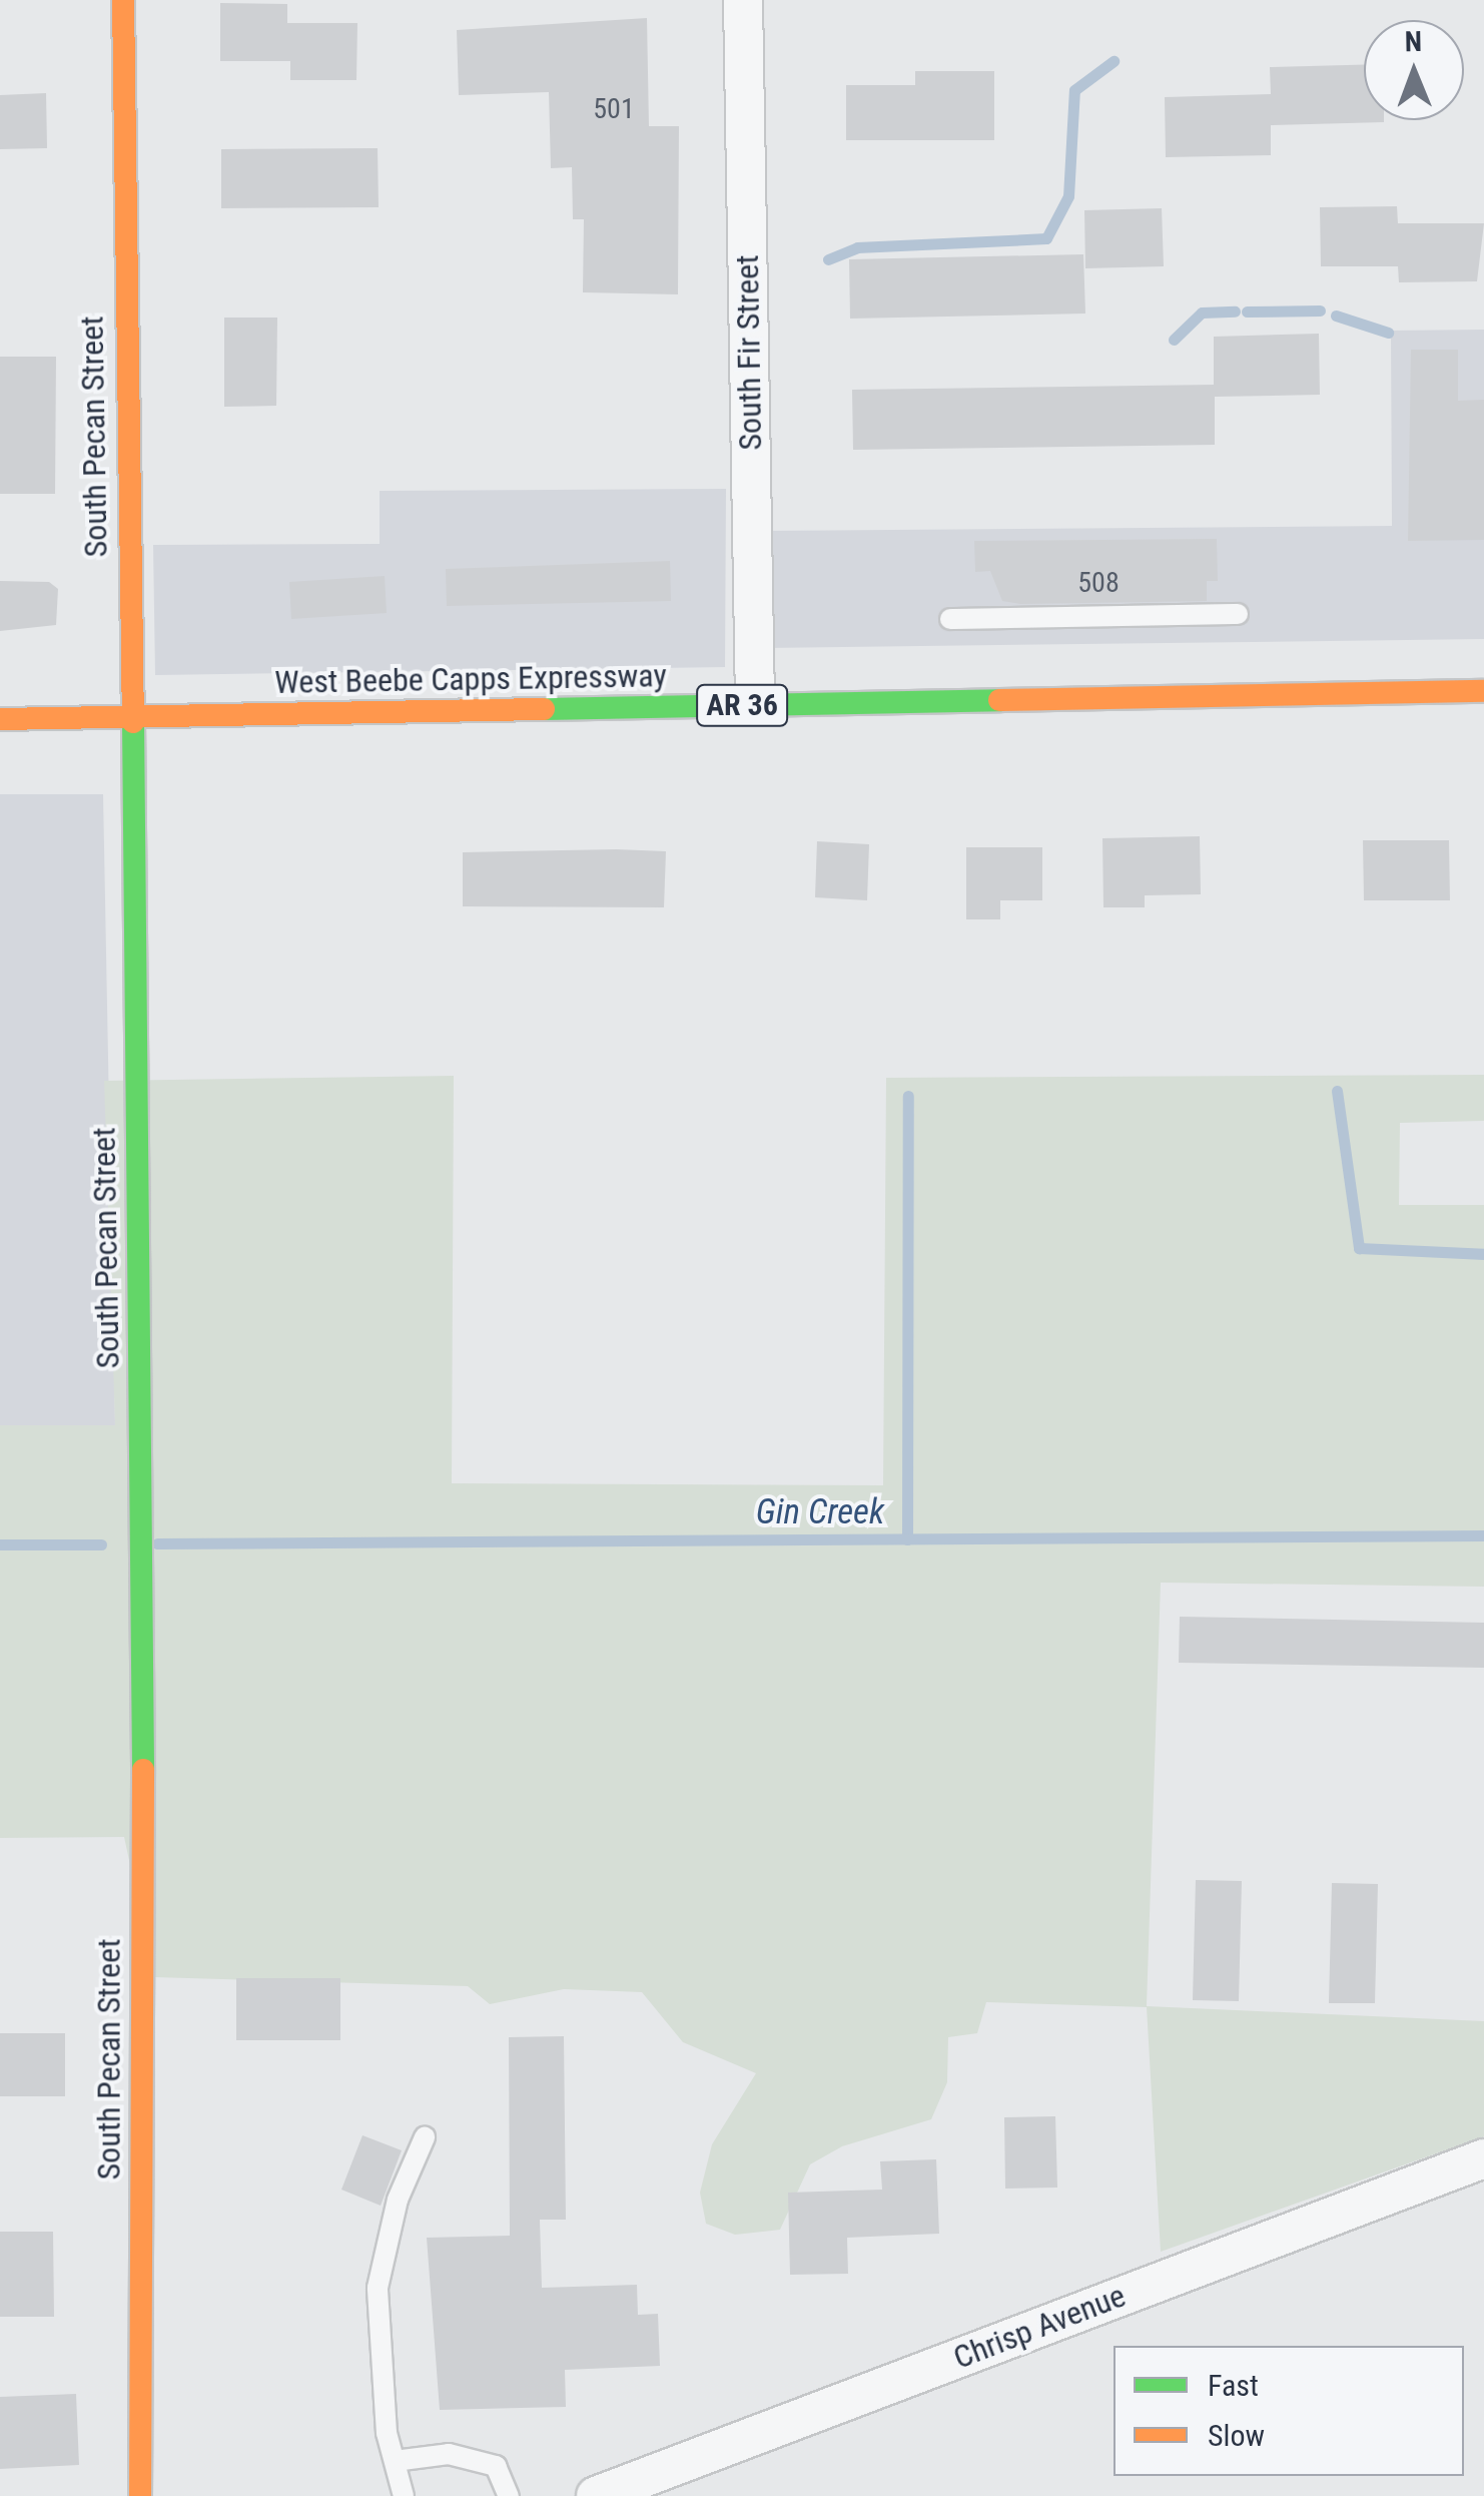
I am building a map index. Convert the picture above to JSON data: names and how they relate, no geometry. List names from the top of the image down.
{
  "streets": {
    "street": [
      "South Fir Street",
      "South Pecan Street",
      "West Beebe Capps Expressway",
      "AR 36",
      "Chrisp Avenue"
    ]
  },
  "crossings": [
    ["South Fir Street", "West Beebe Capps Expressway"],
    ["South Pecan Street", "West Beebe Capps Expressway"]
  ],
  "water": ["Gin Creek"],
  "house_numbers": ["501", "508"],
  "legend": ["Fast", "Slow"],
  "north": "top"
}
